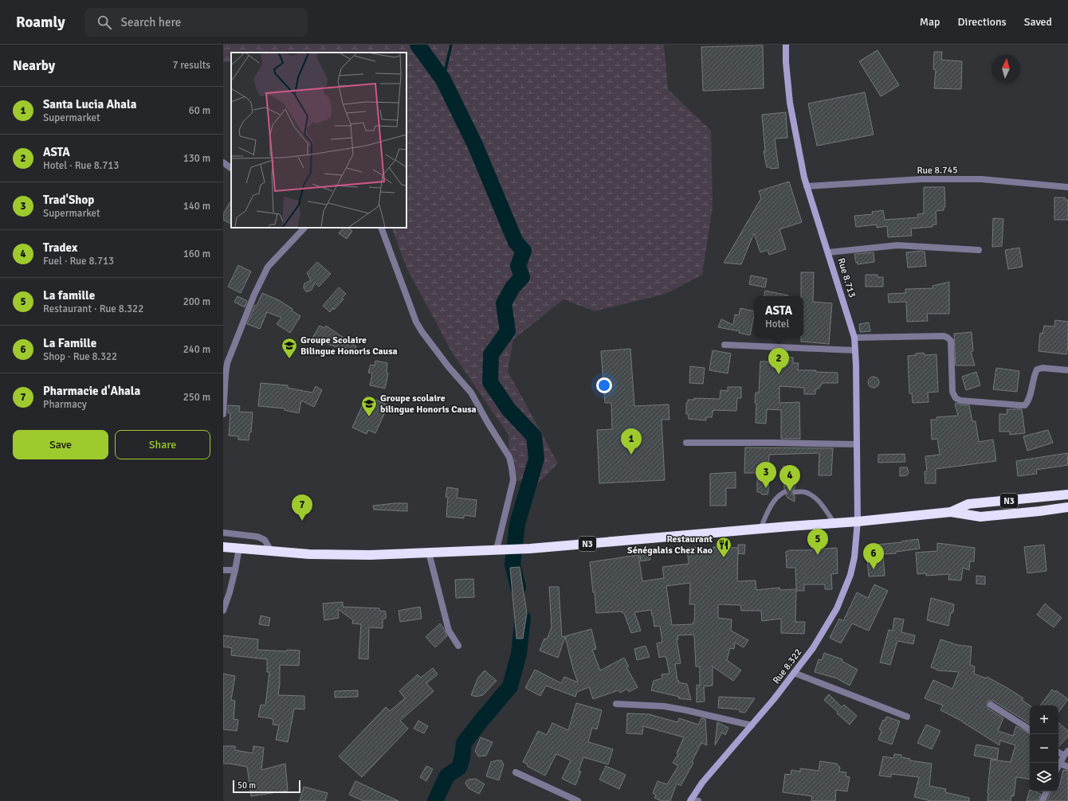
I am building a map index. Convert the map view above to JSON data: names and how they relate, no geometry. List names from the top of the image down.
{
  "streets": {
    "highway": ["N3"],
    "main road": ["Rue 8.713", "Rue 8.322"],
    "street": ["Rue 8.745"]
  },
  "crossings": [
    ["Rue 8.745", "Rue 8.713"],
    ["Rue 8.713", "N3"],
    ["Rue 8.713", "Rue 8.322"],
    ["N3", "Rue 8.322"]
  ],
  "places": {
    "school or university": ["Groupe Scolaire Bilingue Honoris Causa", "Groupe scolaire bilingue Honoris Causa"],
    "restaurant": ["Restaurant Sénégalais Chez Kao"]
  },
  "scale_bar": "50 m",
  "north": "top",
  "page": {
    "header": "Roamly",
    "search": "Search here",
    "nav": ["Map", "Directions", "Saved"],
    "heading": ["Nearby", "7 results"],
    "list": [
      {
        "mark": "1",
        "name": "Santa Lucia Ahala",
        "note": "Supermarket",
        "value": "60 m"
      },
      {
        "mark": "2",
        "name": "ASTA",
        "note": "Hotel · Rue 8.713",
        "value": "130 m"
      },
      {
        "mark": "3",
        "name": "Trad'Shop",
        "note": "Supermarket",
        "value": "140 m"
      },
      {
        "mark": "4",
        "name": "Tradex",
        "note": "Fuel · Rue 8.713",
        "value": "160 m"
      },
      {
        "mark": "5",
        "name": "La famille",
        "note": "Restaurant · Rue 8.322",
        "value": "200 m"
      },
      {
        "mark": "6",
        "name": "La Famille",
        "note": "Shop · Rue 8.322",
        "value": "240 m"
      },
      {
        "mark": "7",
        "name": "Pharmacie d'Ahala",
        "note": "Pharmacy",
        "value": "250 m"
      }
    ],
    "popup": ["ASTA", "Hotel"],
    "pins": [
      "2",
      "1",
      "3",
      "4",
      "7",
      "5",
      "6"
    ],
    "buttons": ["Save", "Share"],
    "map_buttons": ["+", "−"],
    "scale": "50 m"
  }
}
